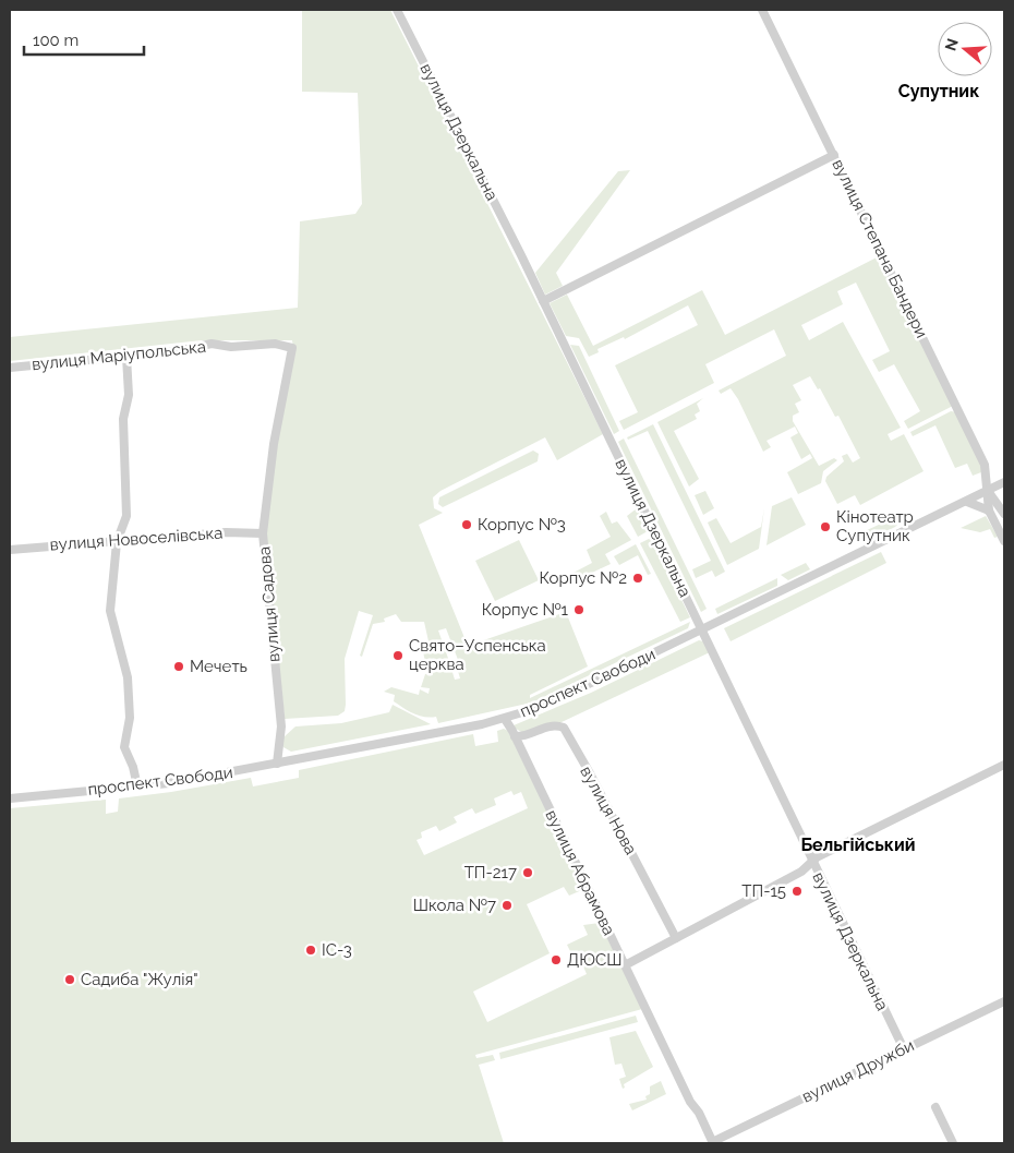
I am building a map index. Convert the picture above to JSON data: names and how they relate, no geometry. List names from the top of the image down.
{
  "streets": {
    "street": [
      "вулиця Дзеркальна",
      "вулиця Степана Бандери",
      "вулиця Маріупольська",
      "вулиця Новоселівська",
      "вулиця Садова",
      "проспект Свободи",
      "вулиця Нова",
      "вулиця Абрамова",
      "вулиця Дружби"
    ]
  },
  "crossings": [
    ["вулиця Дзеркальна", "проспект Свободи"],
    ["вулиця Дзеркальна", "вулиця Дружби"],
    ["вулиця Степана Бандери", "проспект Свободи"],
    ["вулиця Маріупольська", "вулиця Садова"],
    ["вулиця Новоселівська", "вулиця Садова"],
    ["вулиця Садова", "проспект Свободи"],
    ["проспект Свободи", "вулиця Абрамова"],
    ["вулиця Нова", "вулиця Абрамова"],
    ["вулиця Абрамова", "вулиця Дружби"]
  ],
  "districts": ["Супутник", "Бельгійський"],
  "places": [
    "Корпус №3",
    "Кінотеатр Супутник",
    "Корпус №2",
    "Корпус №1",
    "Свято–Успенська церква",
    "Мечеть",
    "ТП-217",
    "ТП-15",
    "Школа №7",
    "ІС-3",
    "ДЮСШ",
    "Садиба \"Жулія\""
  ],
  "scale_bar": "100 m",
  "north": "left"
}
